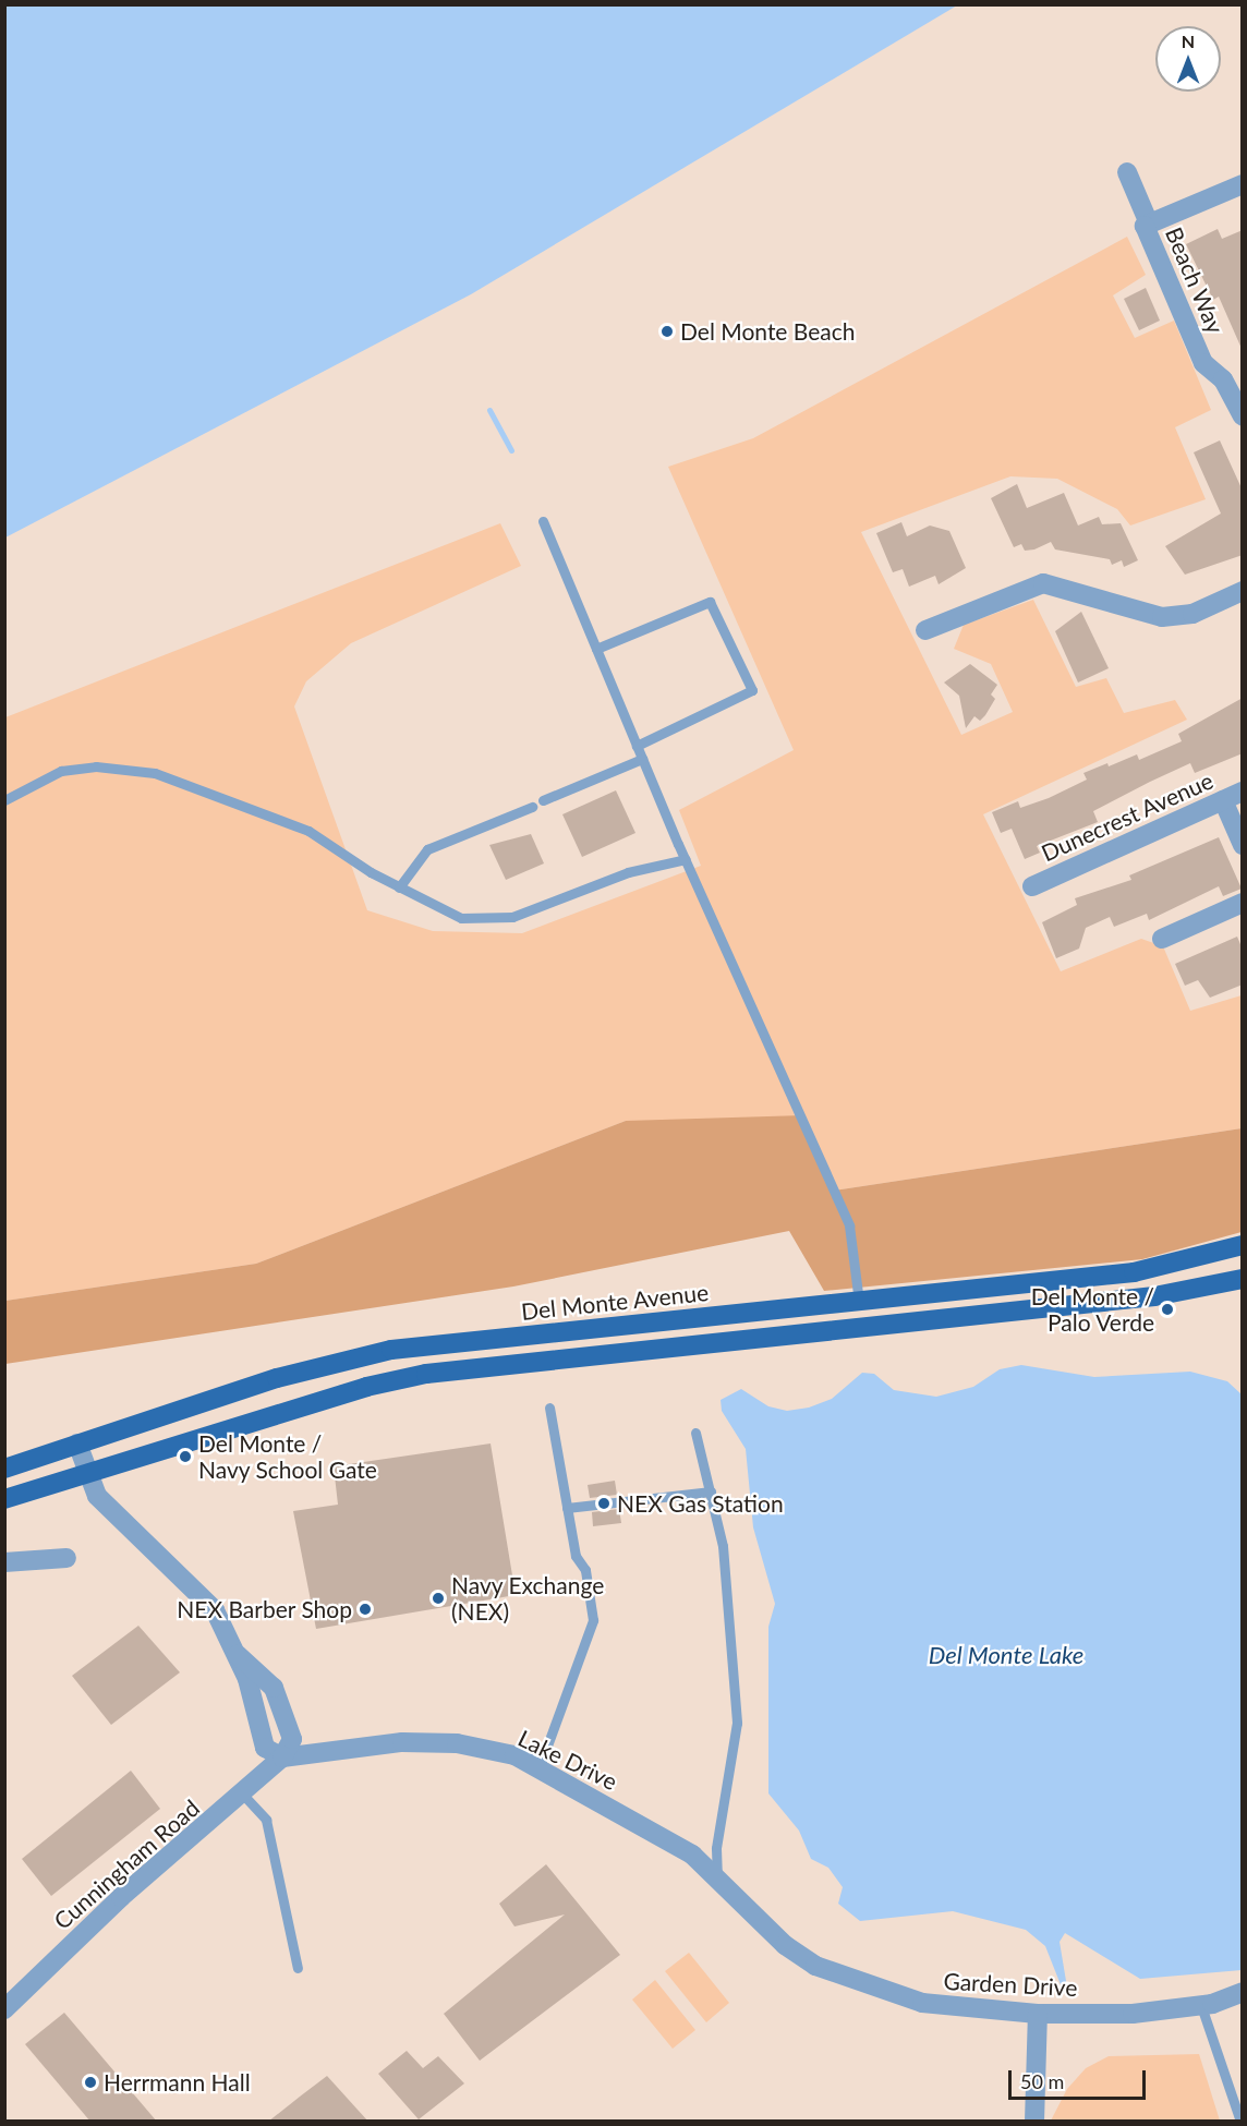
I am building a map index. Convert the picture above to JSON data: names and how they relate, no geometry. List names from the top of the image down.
{
  "streets": {
    "main road": ["Del Monte Avenue"],
    "street": [
      "Beach Way",
      "Dunecrest Avenue",
      "Lake Drive",
      "Cunningham Road",
      "Garden Drive"
    ]
  },
  "crossings": [
    ["Lake Drive", "Cunningham Road"],
    ["Lake Drive", "Garden Drive"]
  ],
  "water": ["Del Monte Lake"],
  "places": [
    "Del Monte Beach",
    "Del Monte / Palo Verde",
    "Del Monte / Navy School Gate",
    "NEX Gas Station",
    "Navy Exchange (NEX)",
    "NEX Barber Shop",
    "Herrmann Hall"
  ],
  "scale_bar": "50 m",
  "north": "top"
}
